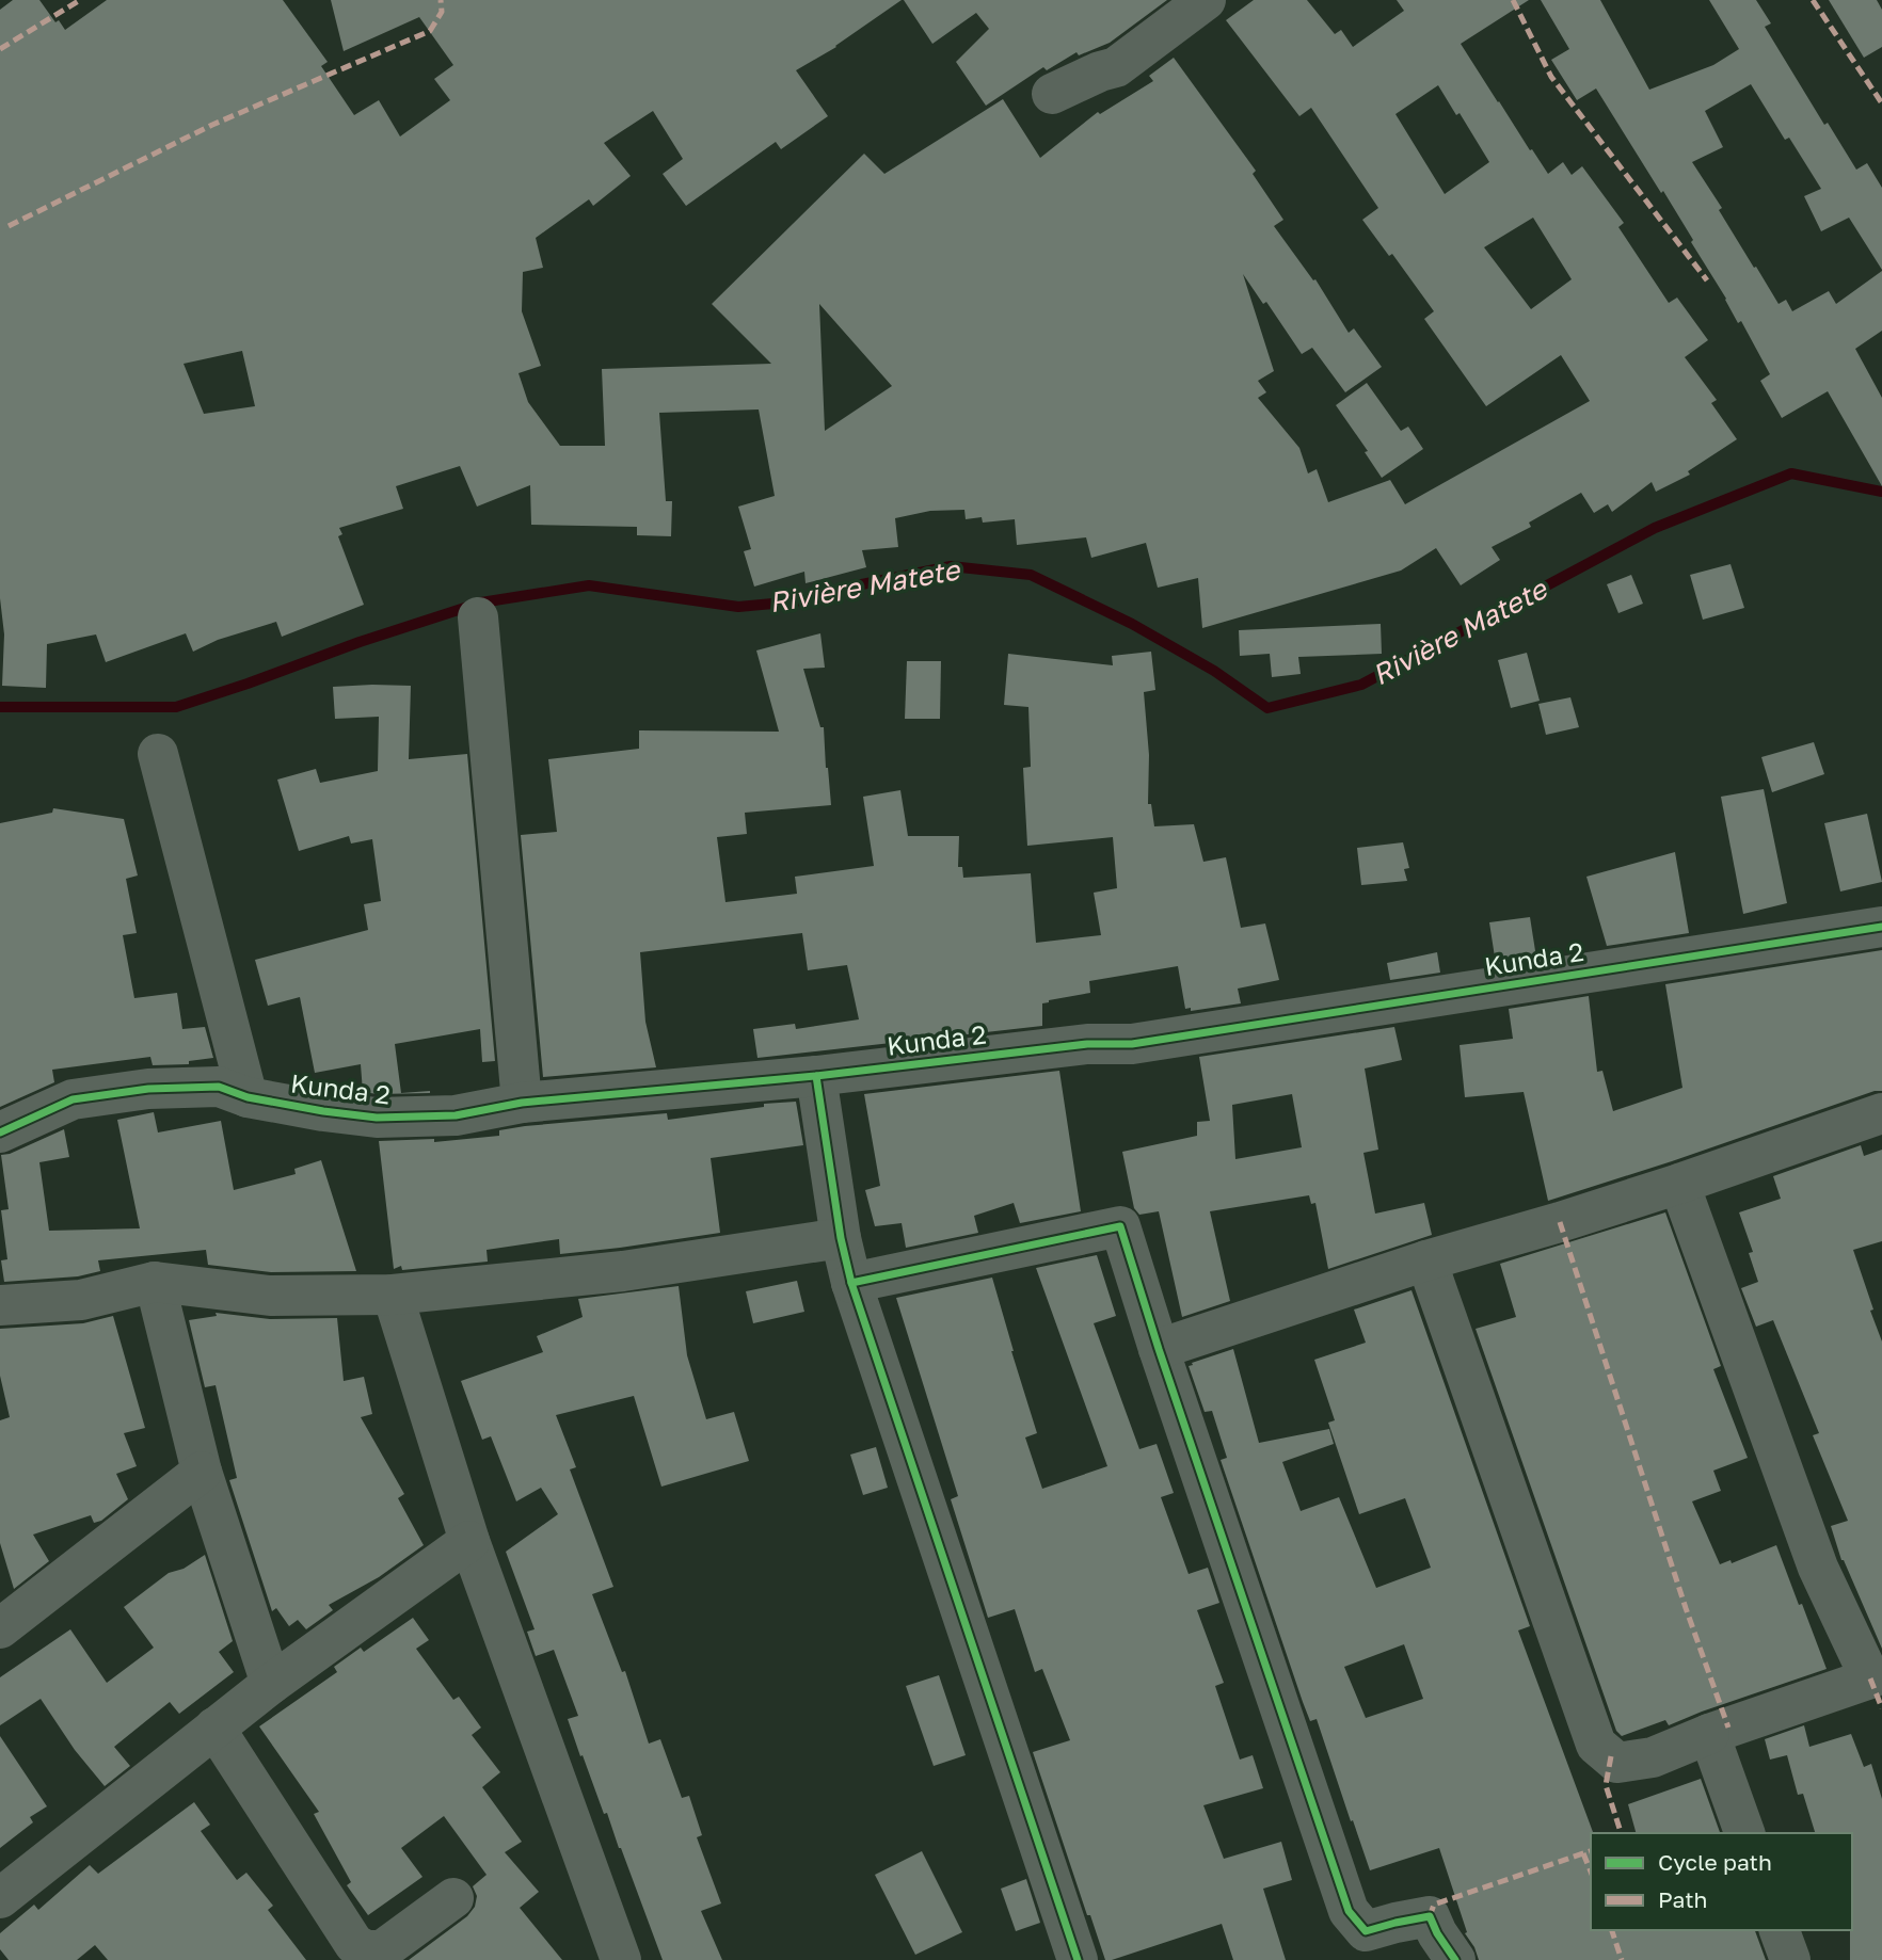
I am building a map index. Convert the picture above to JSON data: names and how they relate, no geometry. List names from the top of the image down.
{
  "streets": {
    "street": ["Kunda 2"]
  },
  "water": ["Rivière Matete"],
  "legend": ["Cycle path", "Path"]
}
